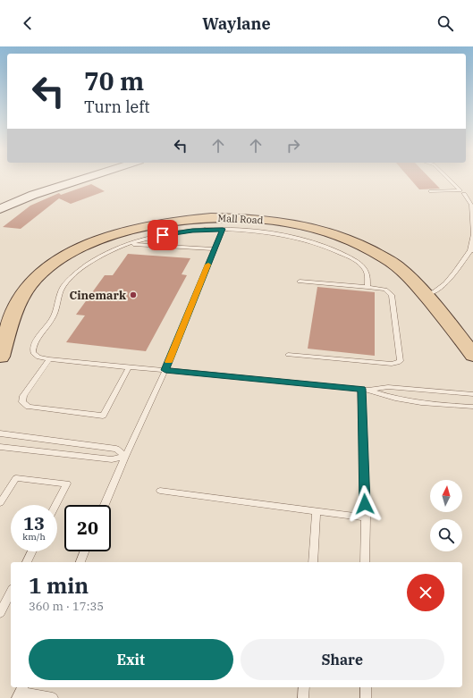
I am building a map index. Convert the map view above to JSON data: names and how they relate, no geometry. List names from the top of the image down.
{
  "streets": {
    "main road": ["Mall Road"]
  },
  "places": ["Cinemark"],
  "north": "top",
  "page": {
    "header": "Waylane",
    "turn": ["70 m", "Turn left"],
    "speed": "13 km/h",
    "limit": "20",
    "heading": ["1 min", "360 m · 17:35"],
    "buttons": ["Exit", "Share"]
  }
}
